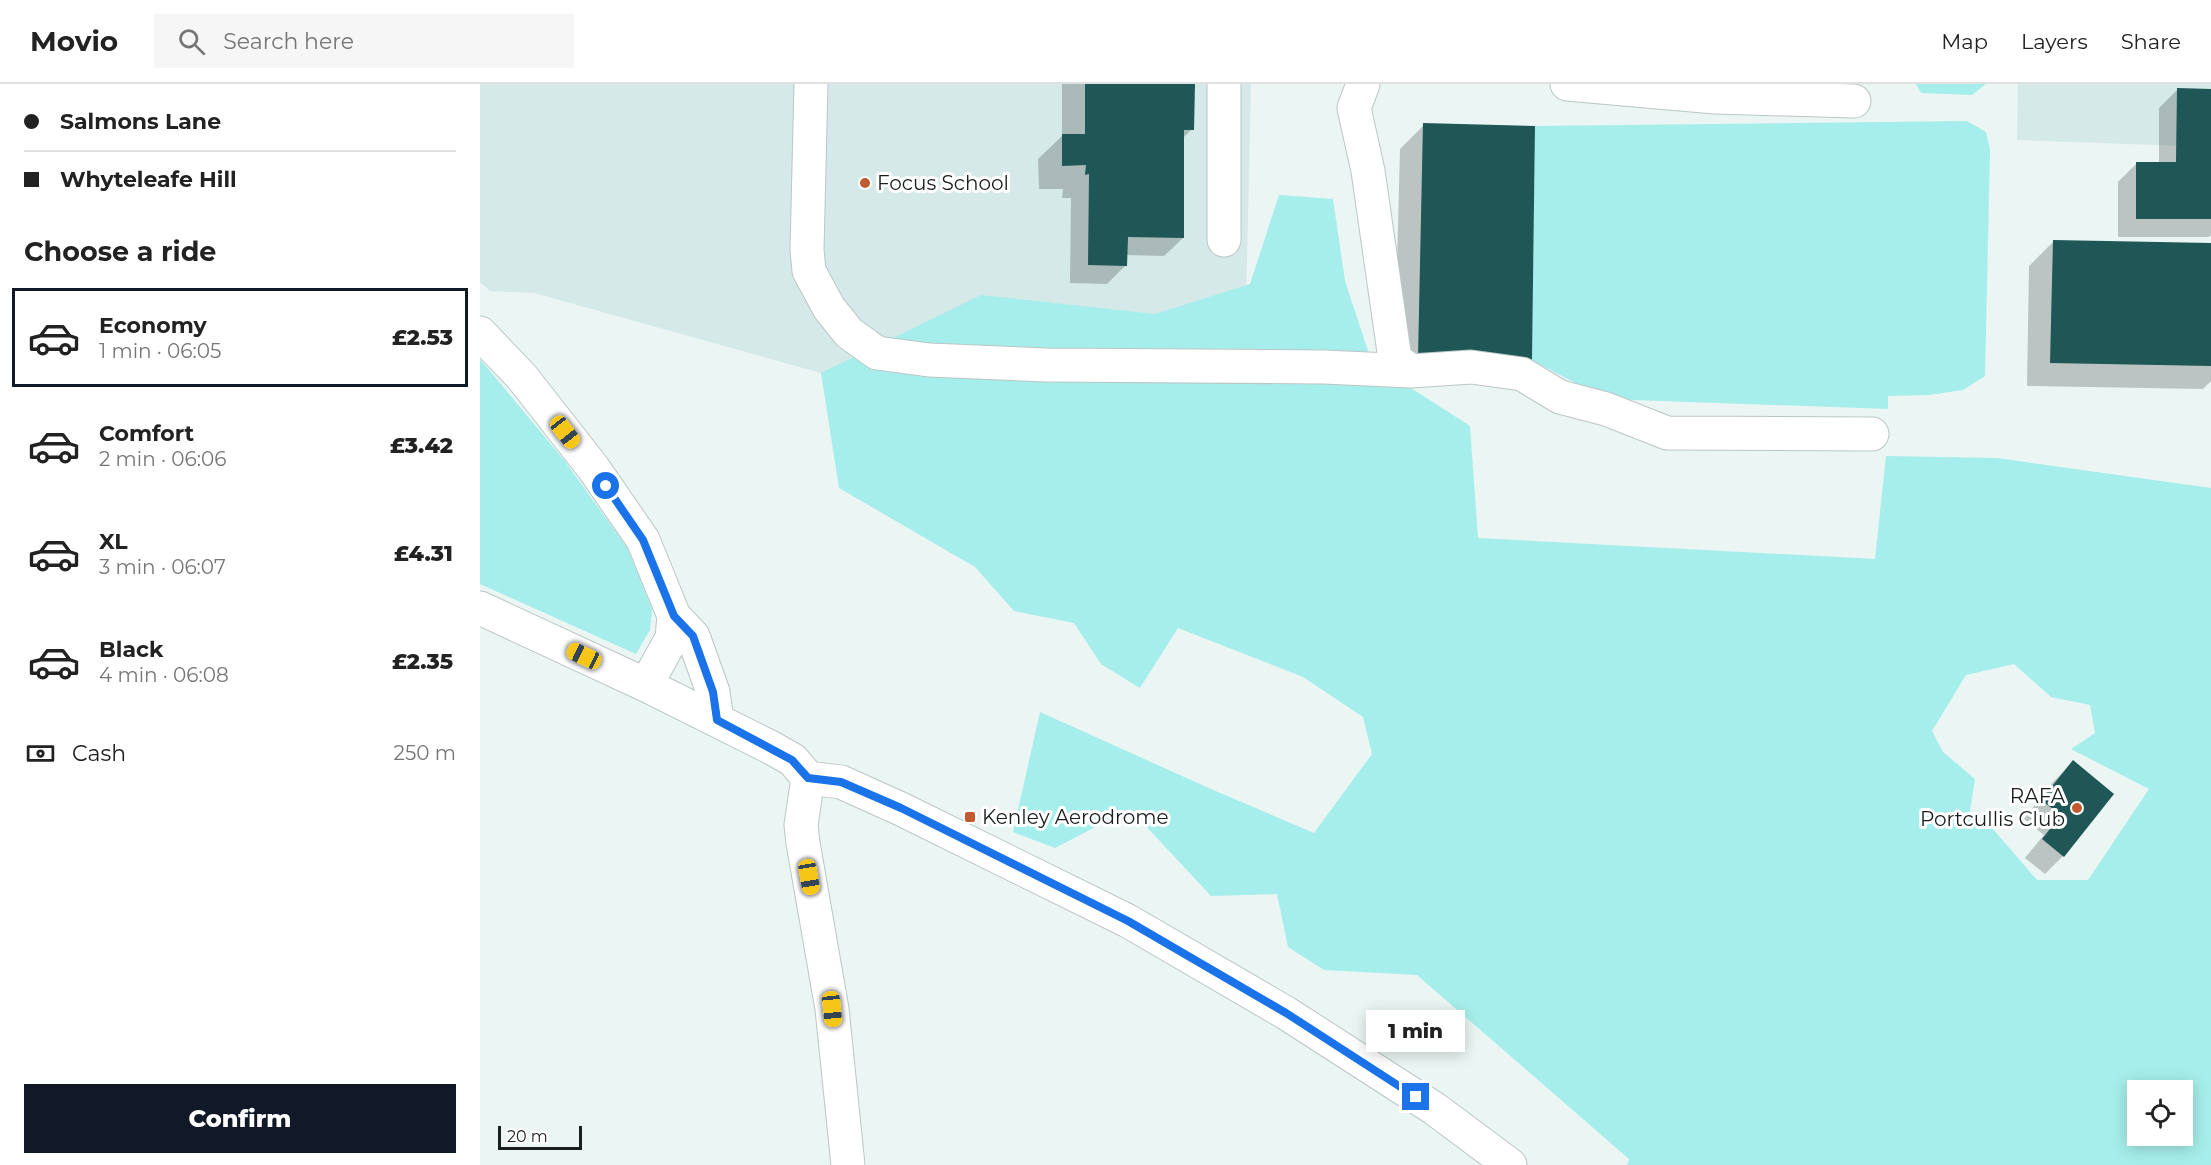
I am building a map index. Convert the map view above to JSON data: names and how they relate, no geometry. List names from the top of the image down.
{
  "places": {
    "other": ["Focus School", "RAFA Portcullis Club"],
    "transit": ["Kenley Aerodrome"]
  },
  "scale_bar": "20 m",
  "page": {
    "header": "Movio",
    "search": "Search here",
    "nav": ["Map", "Layers", "Share"],
    "banner": ["Salmons Lane", "Whyteleafe Hill"],
    "heading": "Choose a ride",
    "list": [
      {
        "name": "Economy",
        "note": "1 min · 06:05",
        "value": "£2.53"
      },
      {
        "name": "Comfort",
        "note": "2 min · 06:06",
        "value": "£3.42"
      },
      {
        "name": "XL",
        "note": "3 min · 06:07",
        "value": "£4.31"
      },
      {
        "name": "Black",
        "note": "4 min · 06:08",
        "value": "£2.35"
      }
    ],
    "pay": ["Cash", "250 m"],
    "bubble": "1 min",
    "buttons": "Confirm",
    "scale": "20 m"
  }
}
